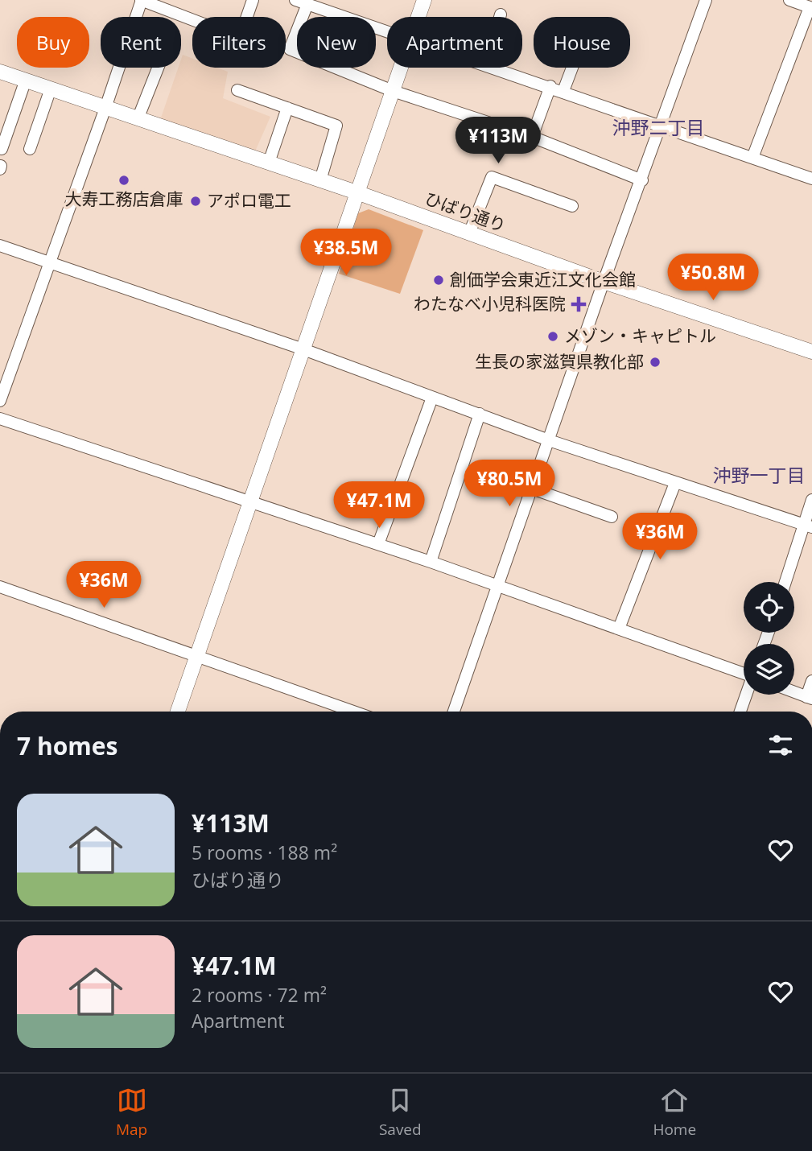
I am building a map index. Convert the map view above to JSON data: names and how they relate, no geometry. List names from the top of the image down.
{
  "streets": {
    "street": ["ひばり通り"]
  },
  "districts": ["沖野二丁目", "沖野一丁目"],
  "places": {
    "other": [
      "大寿工務店倉庫",
      "アポロ電工",
      "創価学会東近江文化会館",
      "メゾン・キャピトル",
      "生長の家滋賀県教化部"
    ],
    "health": ["わたなべ小児科医院"]
  },
  "page": {
    "chip": [
      "Buy",
      "Rent",
      "Filters",
      "New",
      "Apartment",
      "House"
    ],
    "price": [
      "¥113M",
      "¥38.5M",
      "¥50.8M",
      "¥80.5M",
      "¥47.1M",
      "¥36M",
      "¥36M"
    ],
    "heading": "7 homes",
    "list": [
      {
        "name": "¥113M",
        "note": "5 rooms · 188 m² · ひばり通り"
      },
      {
        "name": "¥47.1M",
        "note": "2 rooms · 72 m² · Apartment"
      }
    ],
    "tabs": ["Map", "Saved", "Home"]
  }
}
